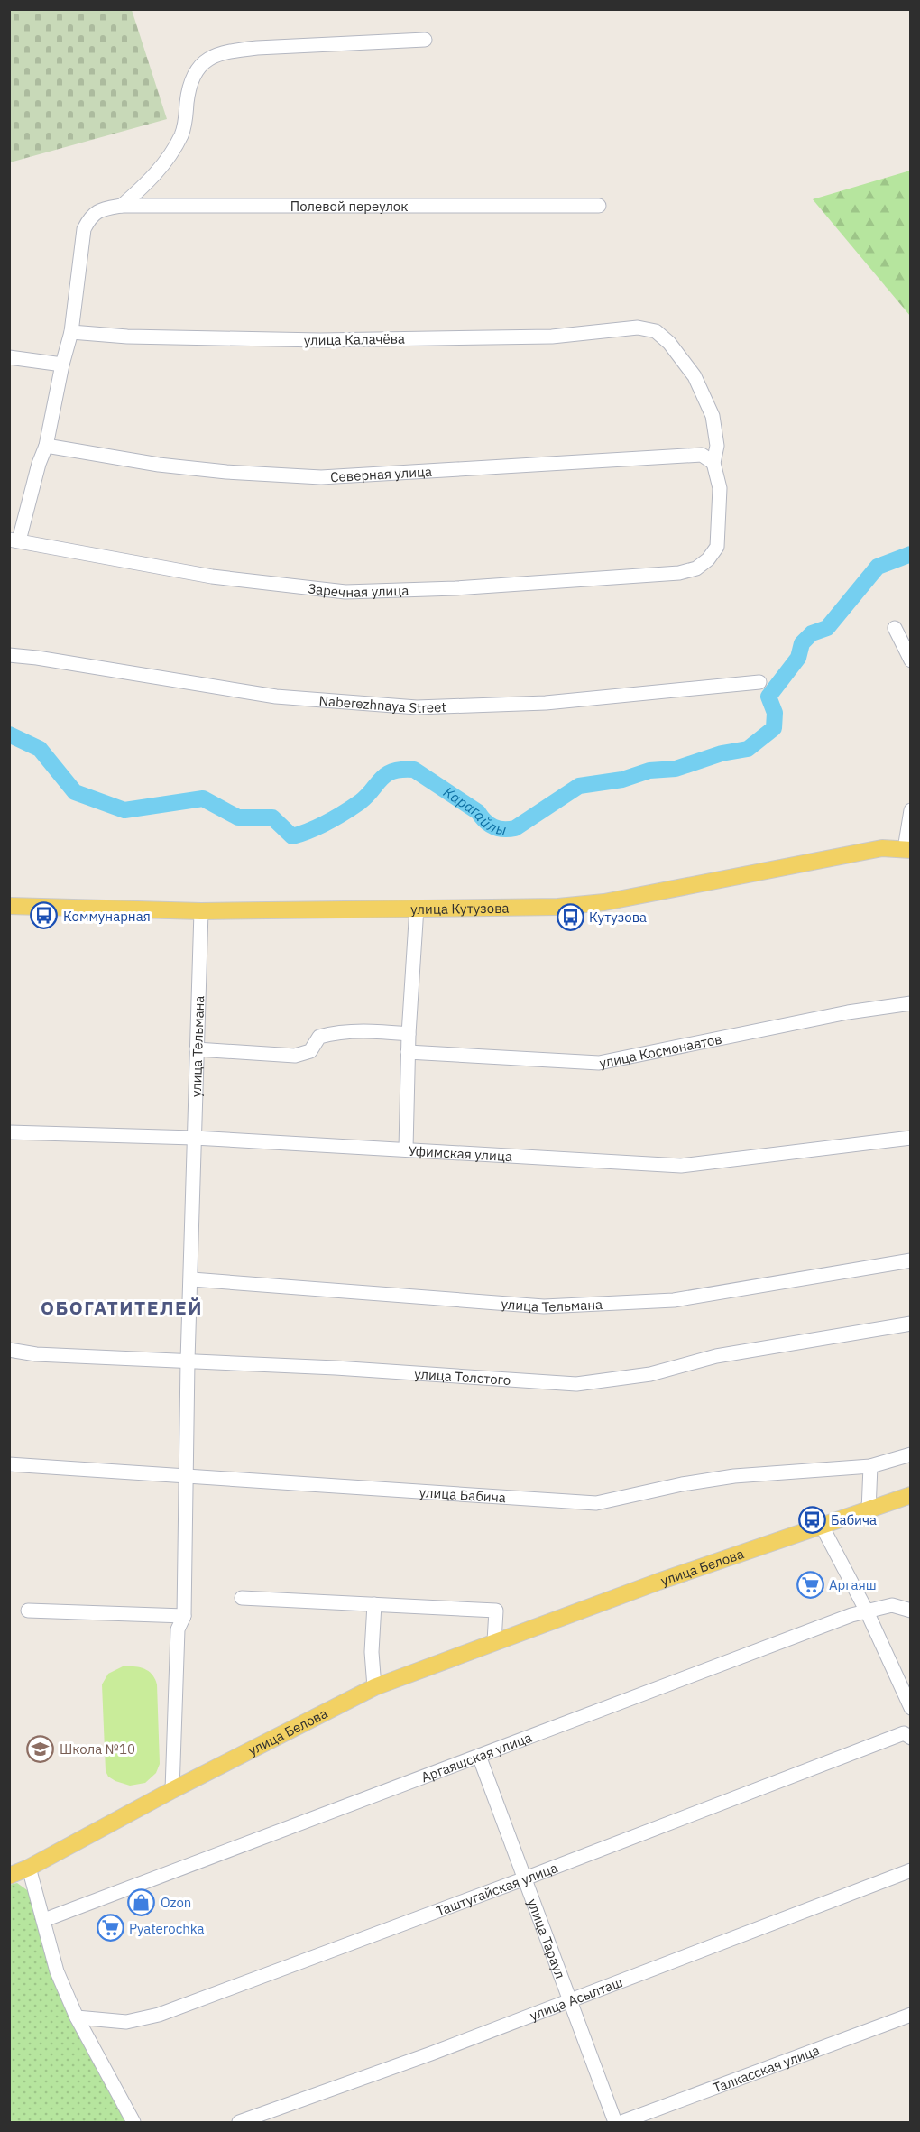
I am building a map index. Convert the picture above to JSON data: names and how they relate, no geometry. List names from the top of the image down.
{
  "streets": {
    "main road": ["улица Кутузова", "улица Белова"],
    "street": [
      "Полевой переулок",
      "улица Калачёва",
      "Северная улица",
      "Заречная улица",
      "Naberezhnaya Street",
      "улица Тельмана",
      "улица Космонавтов",
      "Уфимская улица",
      "улица Толстого",
      "улица Бабича",
      "Аргаяшская улица",
      "Таштугайская улица",
      "улица Тараул",
      "улица Асылташ",
      "Талкасская улица"
    ]
  },
  "crossings": [
    ["Полевой переулок", "улица Калачёва"],
    ["улица Калачёва", "Северная улица"],
    ["улица Калачёва", "Заречная улица"],
    ["Северная улица", "Заречная улица"],
    ["улица Кутузова", "улица Тельмана"],
    ["улица Тельмана", "Уфимская улица"],
    ["улица Тельмана", "улица Толстого"],
    ["улица Тельмана", "улица Бабича"],
    ["Аргаяшская улица", "улица Тараул"],
    ["Таштугайская улица", "улица Тараул"],
    ["улица Тараул", "улица Асылташ"]
  ],
  "districts": ["ОБОГАТИТЕЛЕЙ"],
  "water": ["Карагайлы"],
  "places": {
    "bus stop": ["Коммунарная", "Кутузова", "Бабича"],
    "supermarket": ["Аргаяш", "Pyaterochka"],
    "school or university": ["Школа №10"],
    "shop": ["Ozon"]
  }
}
